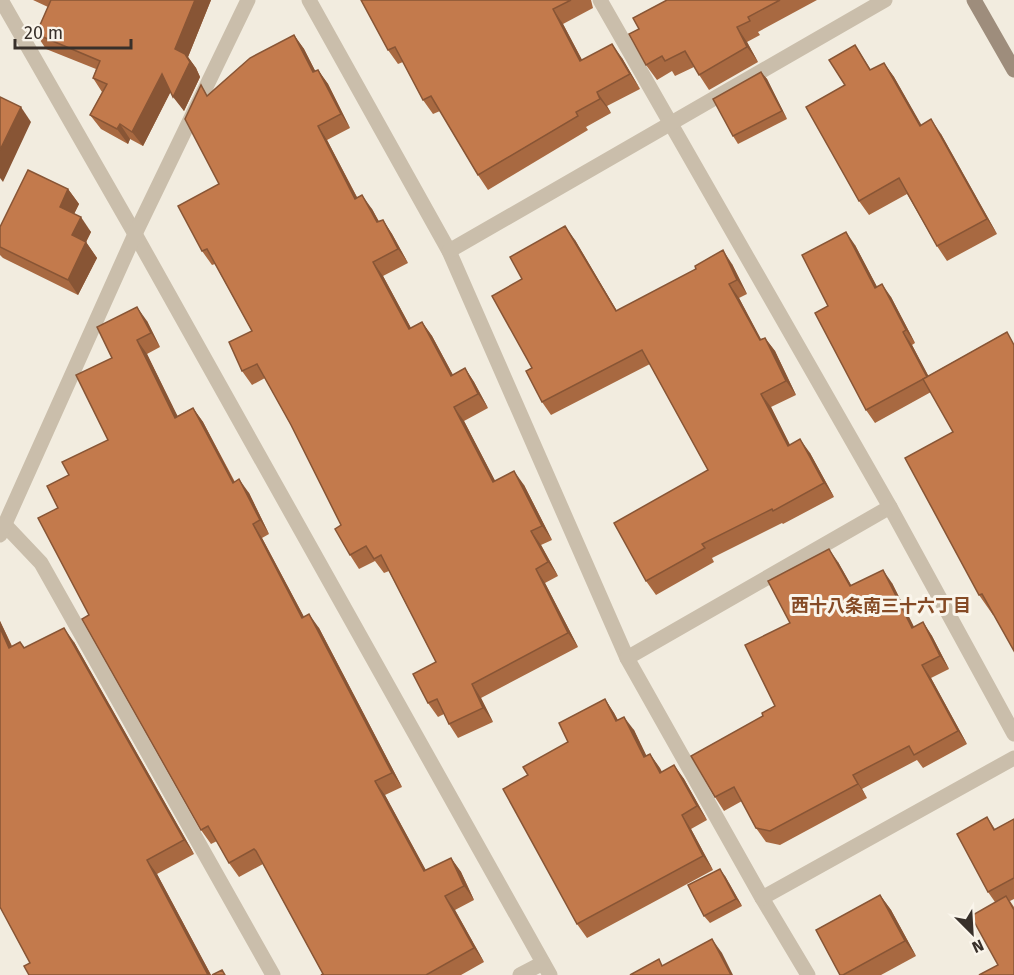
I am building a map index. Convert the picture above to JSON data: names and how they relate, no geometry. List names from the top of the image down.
{
  "districts": ["西十八条南三十六丁目"],
  "scale_bar": "20 m",
  "north": "bottom right"
}
